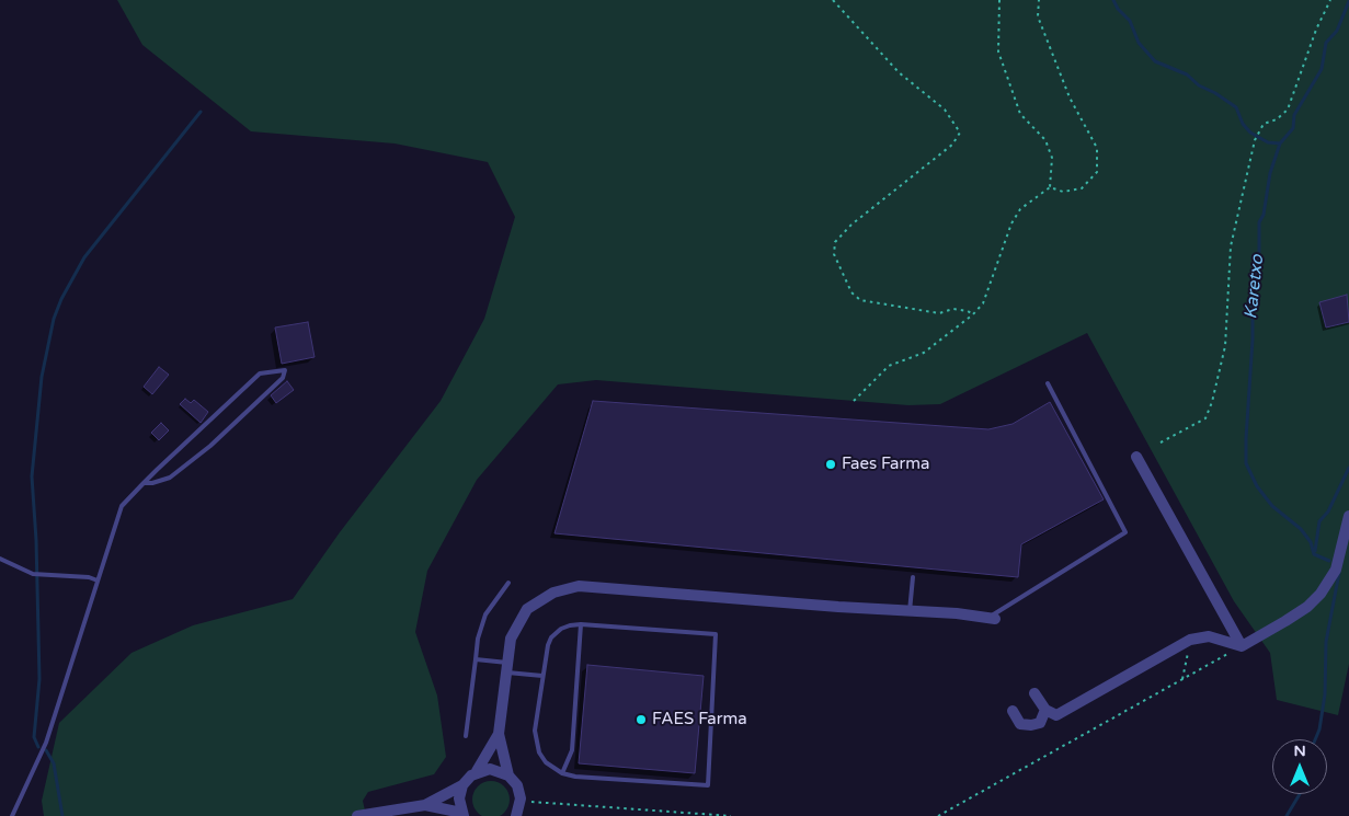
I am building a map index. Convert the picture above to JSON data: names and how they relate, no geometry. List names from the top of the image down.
{
  "water": ["Karetxo"],
  "places": ["Faes Farma", "FAES Farma"],
  "north": "top"
}
